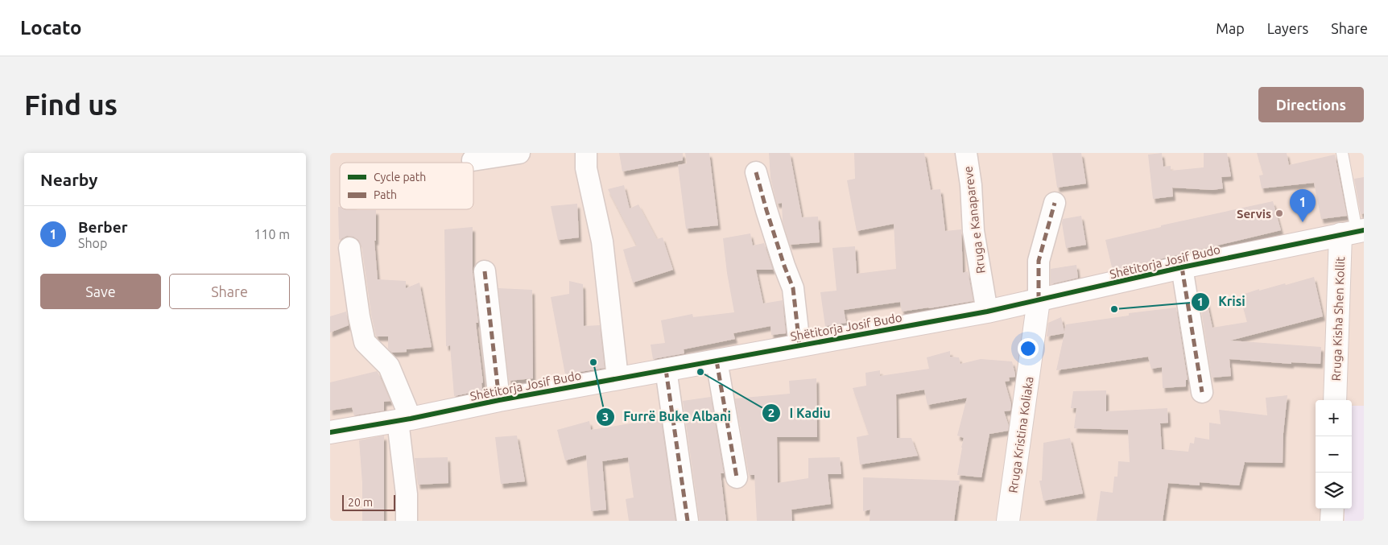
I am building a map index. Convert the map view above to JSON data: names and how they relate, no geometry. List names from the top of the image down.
{
  "streets": {
    "main road": ["Shëtitorja Josif Budo", "Rruga Kisha Shen Kollit", "Rruga Kristina Koliaka"],
    "street": ["Rruga e Kanapareve"]
  },
  "crossings": [
    ["Rruga e Kanapareve", "Shëtitorja Josif Budo"],
    ["Shëtitorja Josif Budo", "Rruga Kisha Shen Kollit"],
    ["Shëtitorja Josif Budo", "Rruga Kristina Koliaka"]
  ],
  "places": [
    "Servis",
    "Krisi",
    "Furrë Buke Albani",
    "I Kadiu"
  ],
  "legend": ["Cycle path", "Path"],
  "scale_bar": "20 m",
  "page": {
    "header": "Locato",
    "nav": ["Map", "Layers", "Share"],
    "buttons": [
      "Directions",
      ["Save", "Share"]
    ],
    "title": "Find us",
    "heading": "Nearby",
    "pins": "1",
    "list": [
      {
        "mark": "1",
        "name": "Berber",
        "note": "Shop",
        "value": "110 m"
      }
    ],
    "map_buttons": ["+", "−"],
    "scale": "20 m"
  }
}
